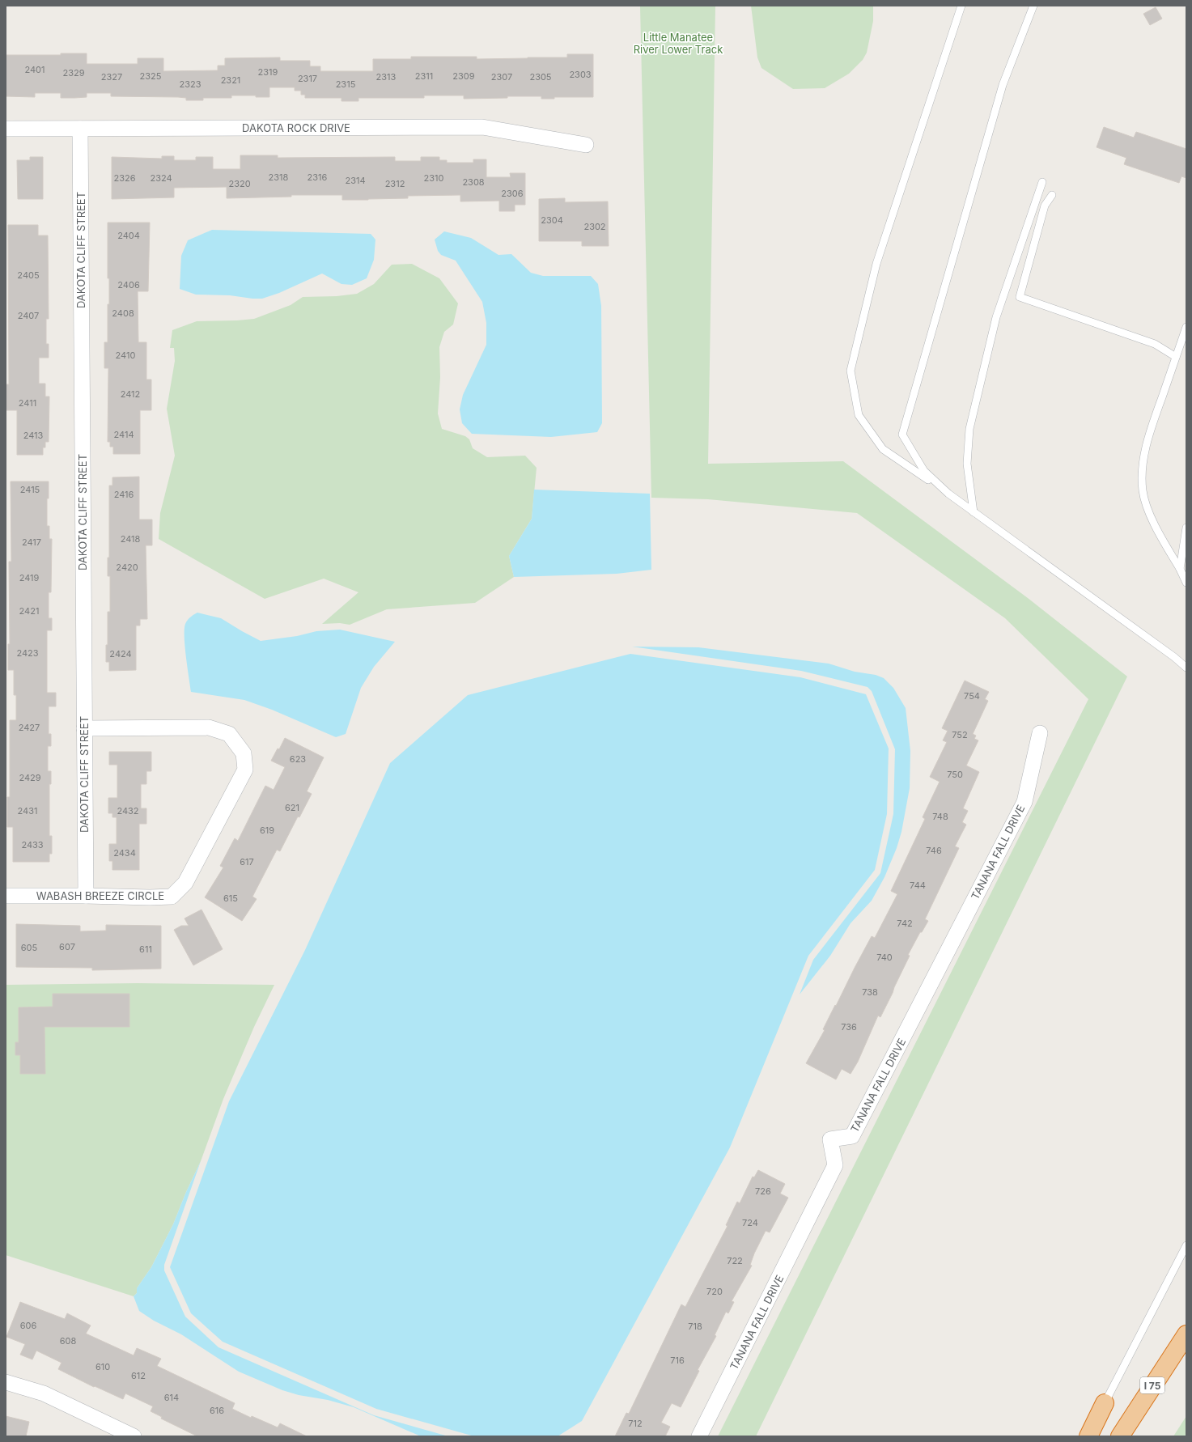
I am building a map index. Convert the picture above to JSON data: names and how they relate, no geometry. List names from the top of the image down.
{
  "streets": {
    "highway": ["I 75"],
    "street": [
      "DAKOTA ROCK DRIVE",
      "DAKOTA CLIFF STREET",
      "TANANA FALL DRIVE",
      "WABASH BREEZE CIRCLE"
    ]
  },
  "crossings": [
    ["DAKOTA ROCK DRIVE", "DAKOTA CLIFF STREET"],
    ["DAKOTA CLIFF STREET", "WABASH BREEZE CIRCLE"]
  ],
  "parks": ["Little Manatee River Lower Track"],
  "house_numbers": [
    "2401",
    "2319",
    "2329",
    "2303",
    "2325",
    "2311",
    "2309",
    "2327",
    "2313",
    "2307",
    "2305",
    "2317",
    "2321",
    "2323",
    "2315",
    "2318",
    "2316",
    "2326",
    "2324",
    "2310",
    "2314",
    "2308",
    "2320",
    "2312",
    "2306",
    "2304",
    "2302",
    "2404",
    "2405",
    "2406",
    "2408",
    "2407",
    "2410",
    "2412",
    "2411",
    "2414",
    "2413",
    "2415",
    "2416",
    "2418",
    "2417",
    "2420",
    "2419",
    "2421",
    "2423",
    "2424",
    "754",
    "2427",
    "752",
    "623",
    "750",
    "2429",
    "621",
    "2431",
    "2432",
    "748",
    "619",
    "2433",
    "746",
    "2434",
    "617",
    "744",
    "615",
    "742",
    "607",
    "605",
    "611",
    "740",
    "738",
    "736",
    "726",
    "724",
    "722",
    "720",
    "606",
    "718",
    "608",
    "716",
    "610",
    "612",
    "614",
    "616",
    "712"
  ]
}
